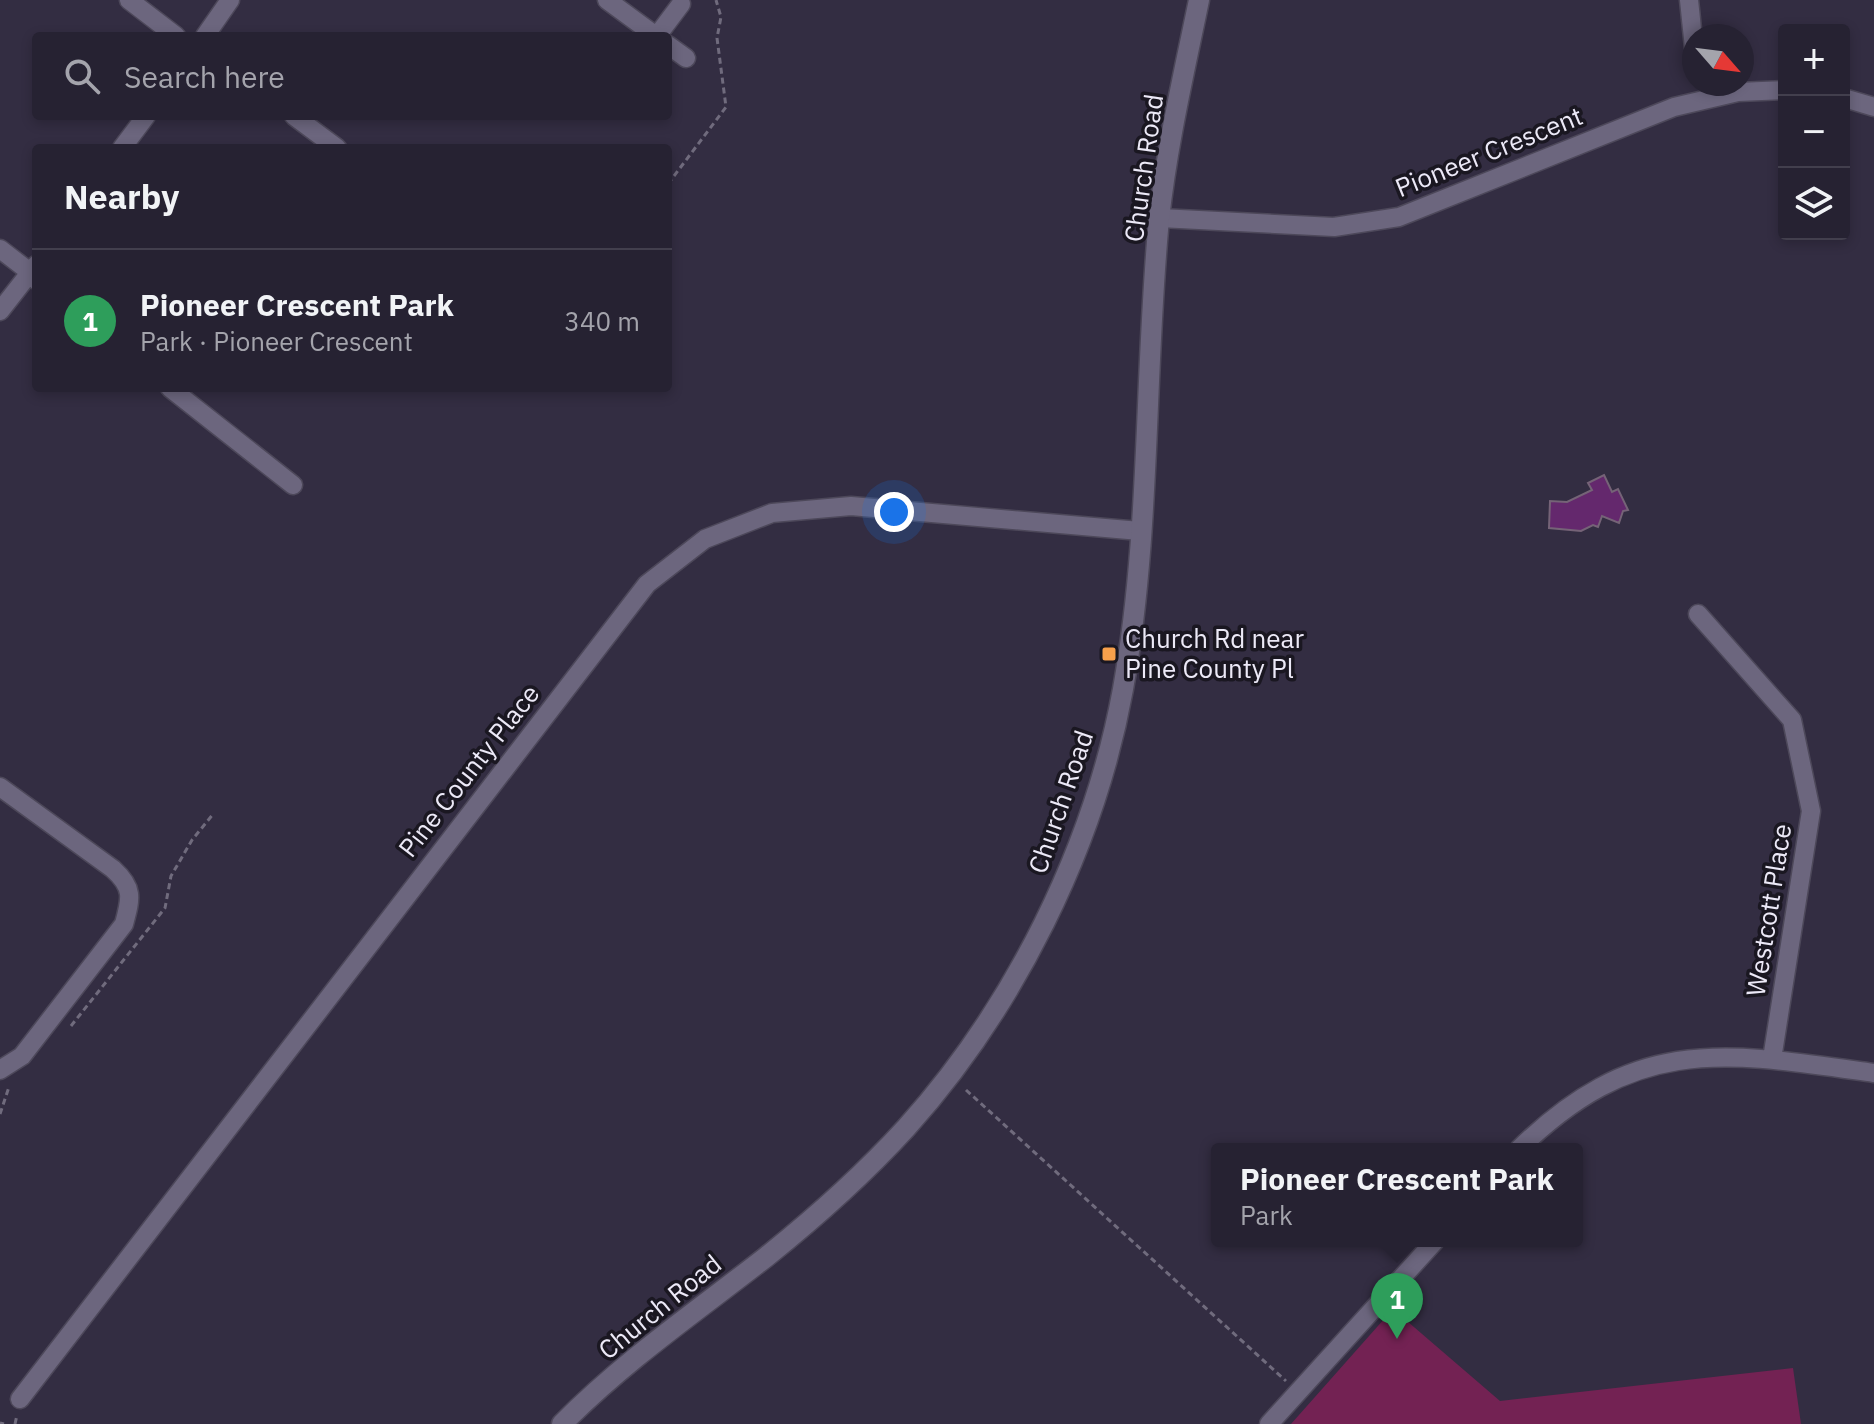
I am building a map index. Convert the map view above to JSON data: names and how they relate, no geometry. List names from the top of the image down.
{
  "streets": {
    "main road": ["Church Road"],
    "street": ["Pioneer Crescent", "Pine County Place", "Westcott Place"]
  },
  "crossings": [
    ["Pioneer Crescent", "Church Road"],
    ["Church Road", "Pine County Place"]
  ],
  "places": {
    "transit": ["Church Rd near Pine County Pl"]
  },
  "north": "bottom right",
  "page": {
    "map_buttons": ["+", "−"],
    "search": "Search here",
    "heading": "Nearby",
    "list": [
      {
        "mark": "1",
        "name": "Pioneer Crescent Park",
        "note": "Park · Pioneer Crescent",
        "value": "340 m"
      }
    ],
    "popup": ["Pioneer Crescent Park", "Park"],
    "pins": "1"
  }
}
